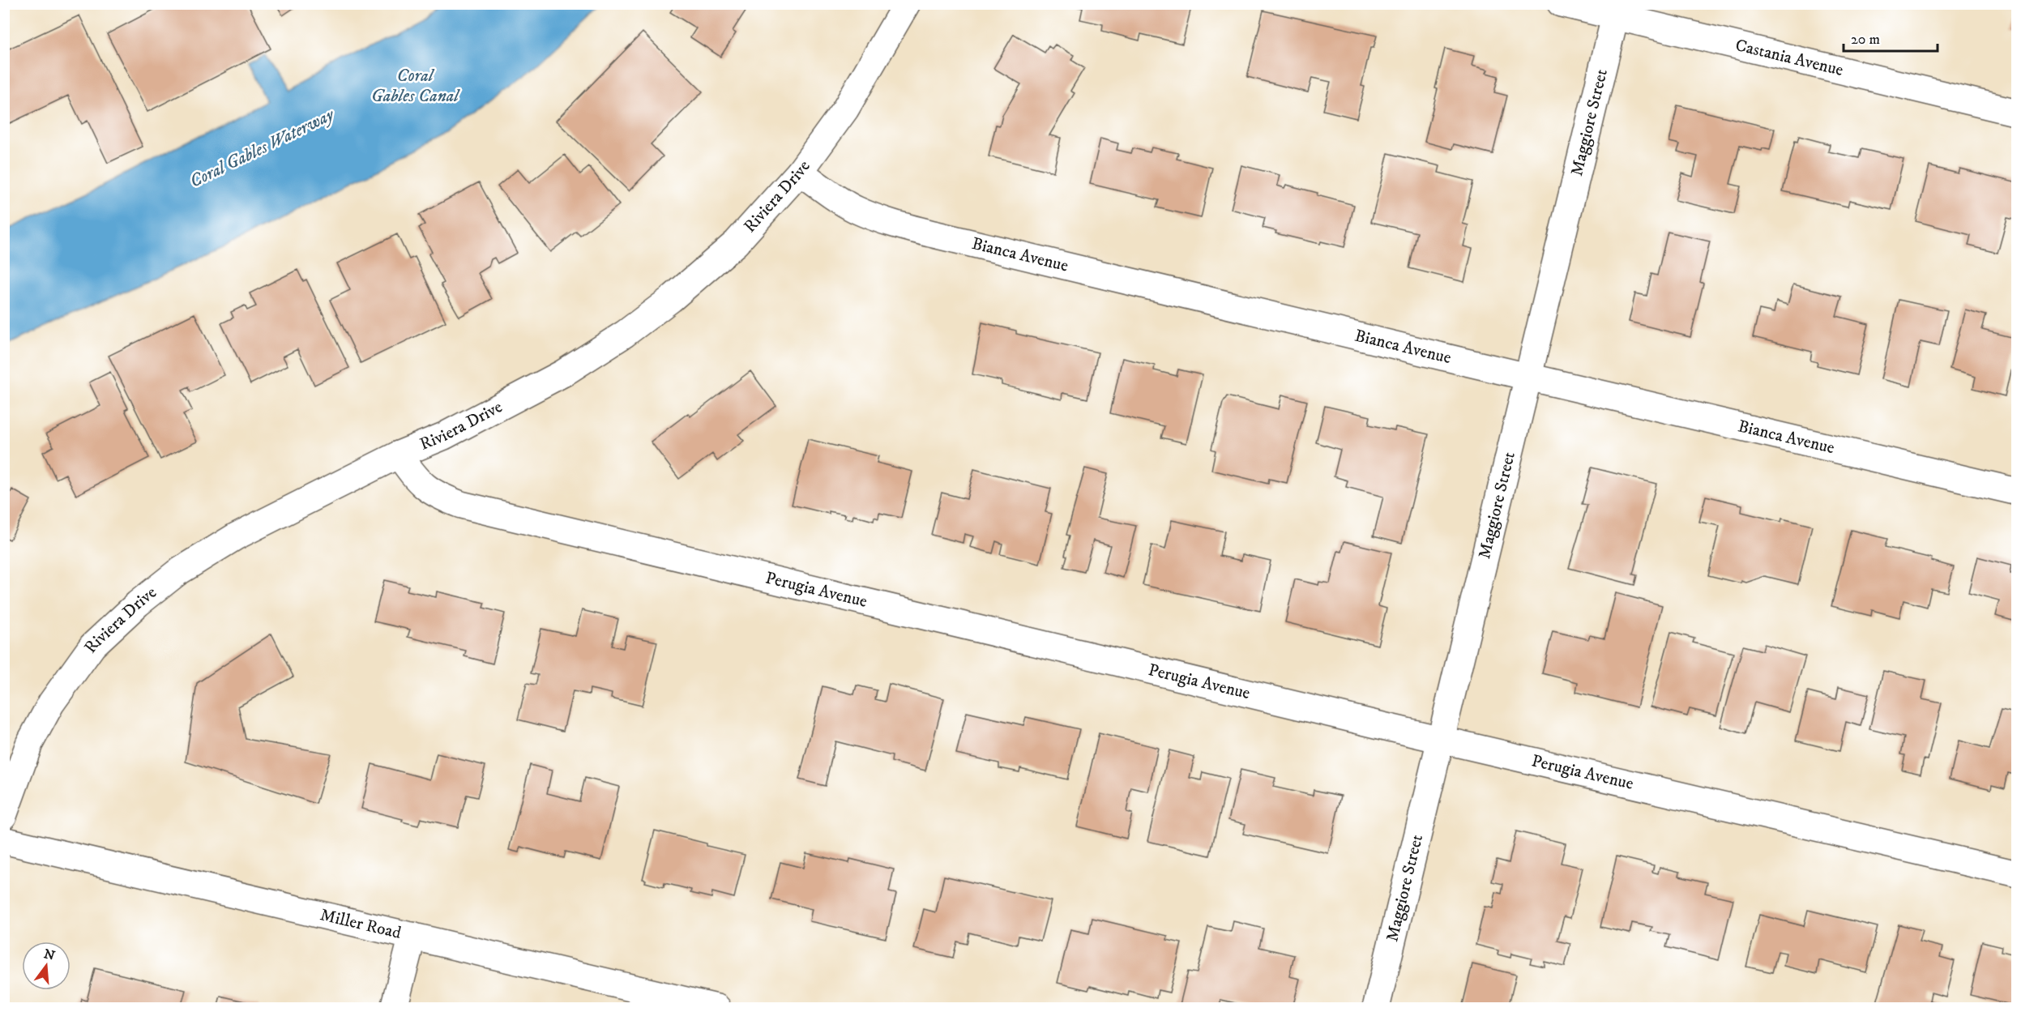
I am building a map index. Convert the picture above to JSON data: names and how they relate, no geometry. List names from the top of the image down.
{
  "streets": {
    "street": [
      "Castania Avenue",
      "Maggiore Street",
      "Riviera Drive",
      "Bianca Avenue",
      "Perugia Avenue",
      "Miller Road"
    ]
  },
  "crossings": [
    ["Castania Avenue", "Maggiore Street"],
    ["Maggiore Street", "Bianca Avenue"],
    ["Maggiore Street", "Perugia Avenue"],
    ["Riviera Drive", "Bianca Avenue"],
    ["Riviera Drive", "Perugia Avenue"]
  ],
  "water": ["Coral Gables Canal", "Coral Gables Waterway"],
  "scale_bar": "20 m",
  "north": "top"
}
